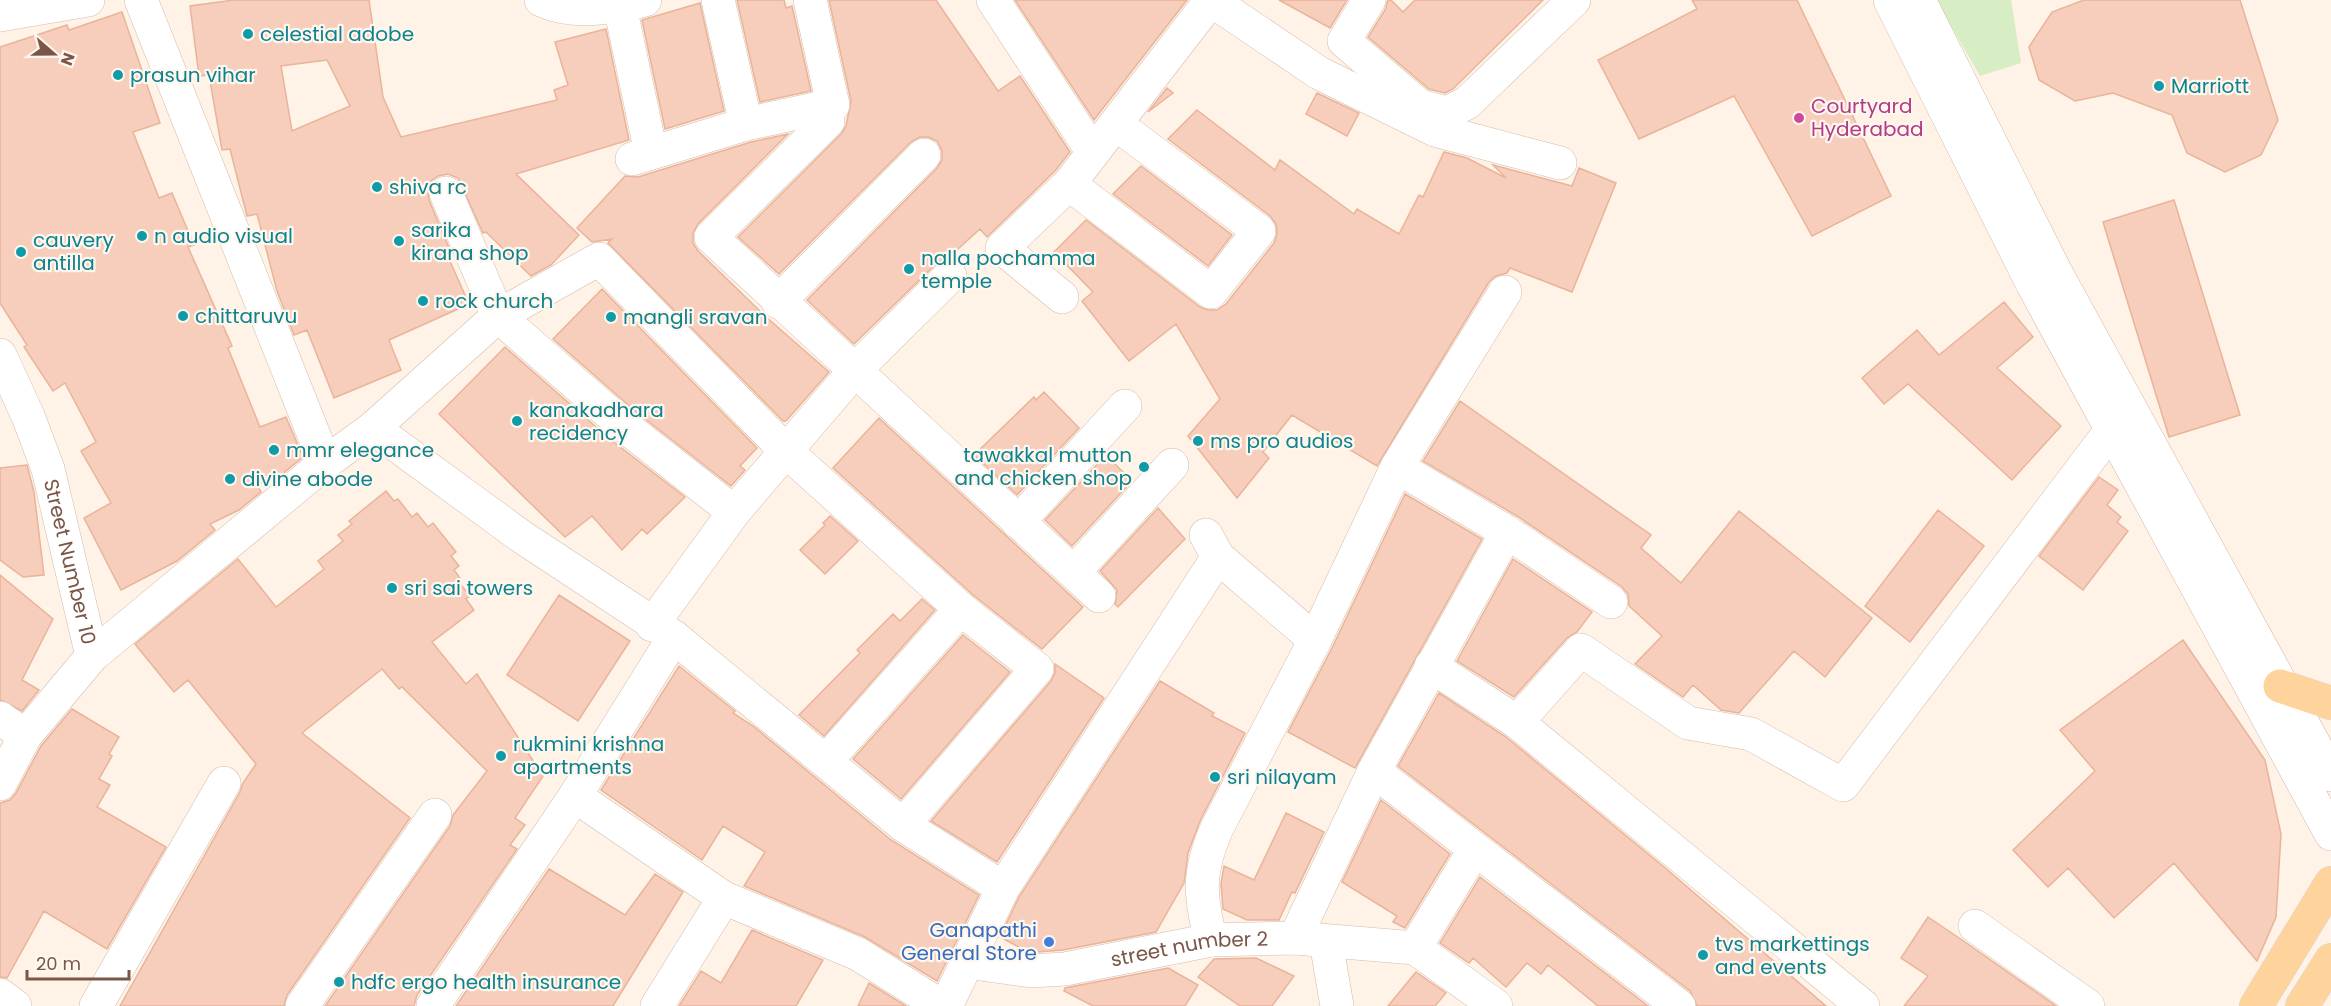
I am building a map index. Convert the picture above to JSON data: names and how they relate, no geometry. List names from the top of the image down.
{
  "streets": {
    "street": ["Street Number 10", "street number 2"]
  },
  "places": [
    "celestial adobe",
    "prasun vihar",
    "Marriott",
    "Courtyard Hyderabad",
    "shiva rc",
    "n audio visual",
    "sarika kirana shop",
    "cauvery antilla",
    "nalla pochamma temple",
    "rock church",
    "chittaruvu",
    "mangli sravan",
    "kanakadhara recidency",
    "ms pro audios",
    "mmr elegance",
    "tawakkal mutton and chicken shop",
    "divine abode",
    "sri sai towers",
    "rukmini krishna apartments",
    "sri nilayam",
    "Ganapathi General Store",
    "tvs markettings and events",
    "hdfc ergo health insurance"
  ],
  "scale_bar": "20 m",
  "north": "right"
}
